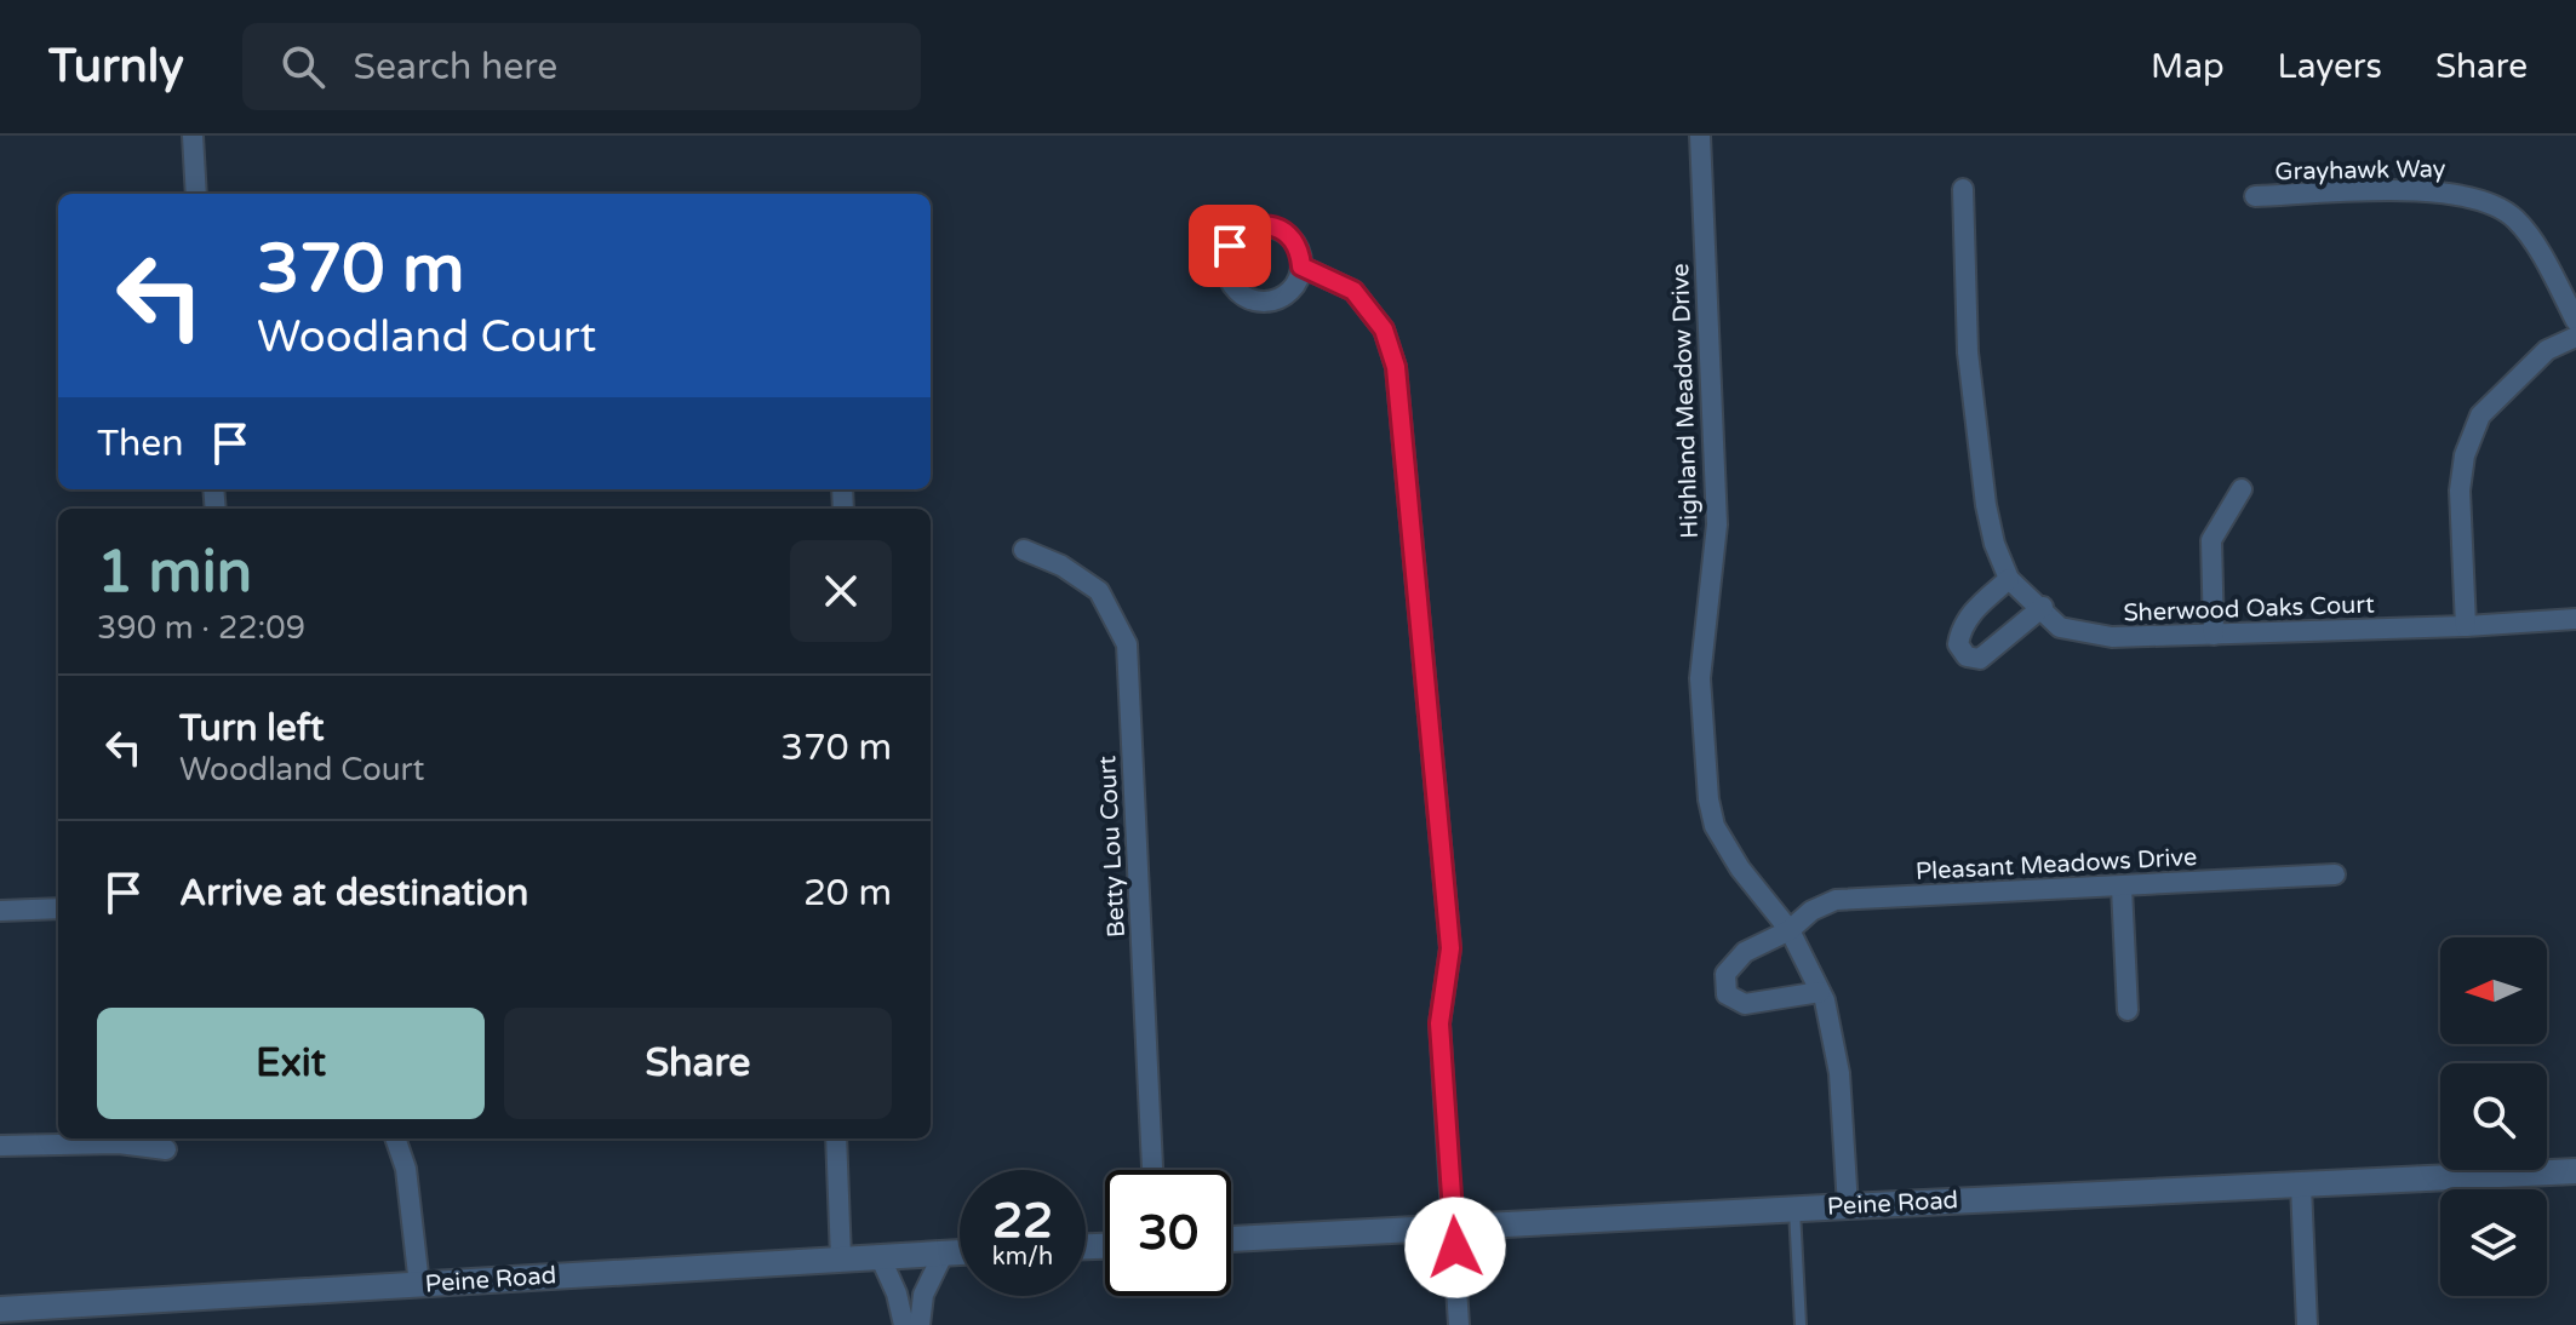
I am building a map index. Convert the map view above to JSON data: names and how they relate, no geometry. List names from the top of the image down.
{
  "streets": {
    "street": [
      "Grayhawk Way",
      "Highland Meadow Drive",
      "Sherwood Oaks Court",
      "Betty Lou Court",
      "Pleasant Meadows Drive",
      "Peine Road"
    ]
  },
  "crossings": [
    ["Highland Meadow Drive", "Pleasant Meadows Drive"],
    ["Highland Meadow Drive", "Peine Road"]
  ],
  "north": "left",
  "page": {
    "header": "Turnly",
    "search": "Search here",
    "nav": ["Map", "Layers", "Share"],
    "turn": ["370 m", "Woodland Court"],
    "then": "Then",
    "heading": ["1 min", "390 m · 22:09"],
    "list": [
      {
        "name": "Turn left",
        "note": "Woodland Court",
        "value": "370 m"
      },
      {
        "name": "Arrive at destination",
        "value": "20 m"
      }
    ],
    "buttons": ["Exit", "Share"],
    "speed": "22 km/h",
    "limit": "30"
  }
}
